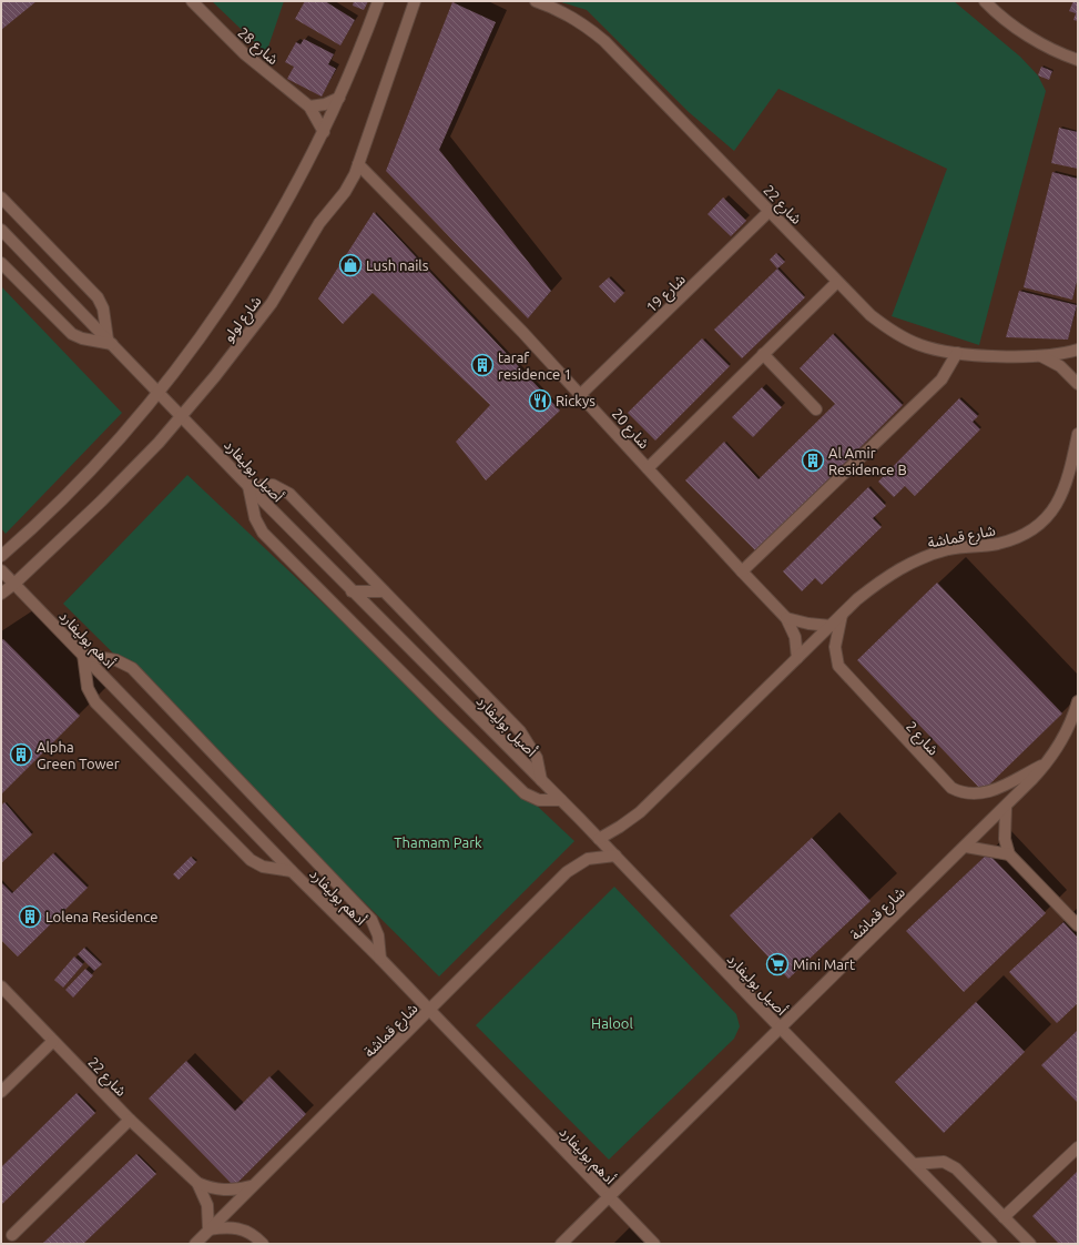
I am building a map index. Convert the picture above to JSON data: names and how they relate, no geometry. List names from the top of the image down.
{
  "streets": {
    "street": [
      "شارع 28",
      "شارع 22",
      "شارع 19",
      "شارع لولو",
      "شارع 20",
      "أصيل بوليفارد",
      "شارع قماشة",
      "أدهم بوليفارد",
      "شارع 2"
    ]
  },
  "crossings": [
    ["شارع 28", "شارع لولو"],
    ["شارع 22", "شارع 19"],
    ["شارع 22", "شارع قماشة"],
    ["شارع 19", "شارع 20"],
    ["شارع لولو", "شارع 20"],
    ["شارع لولو", "أصيل بوليفارد"],
    ["شارع لولو", "أدهم بوليفارد"],
    ["شارع 20", "شارع قماشة"],
    ["أصيل بوليفارد", "شارع قماشة"],
    ["شارع قماشة", "أدهم بوليفارد"],
    ["شارع قماشة", "شارع 2"]
  ],
  "parks": ["Thamam Park", "Halool"],
  "places": {
    "shop": ["Lush nails"],
    "building": [
      "taraf residence 1",
      "Al Amir Residence B",
      "Alpha Green Tower",
      "Lolena Residence"
    ],
    "restaurant": ["Rickys"],
    "supermarket": ["Mini Mart"]
  }
}
